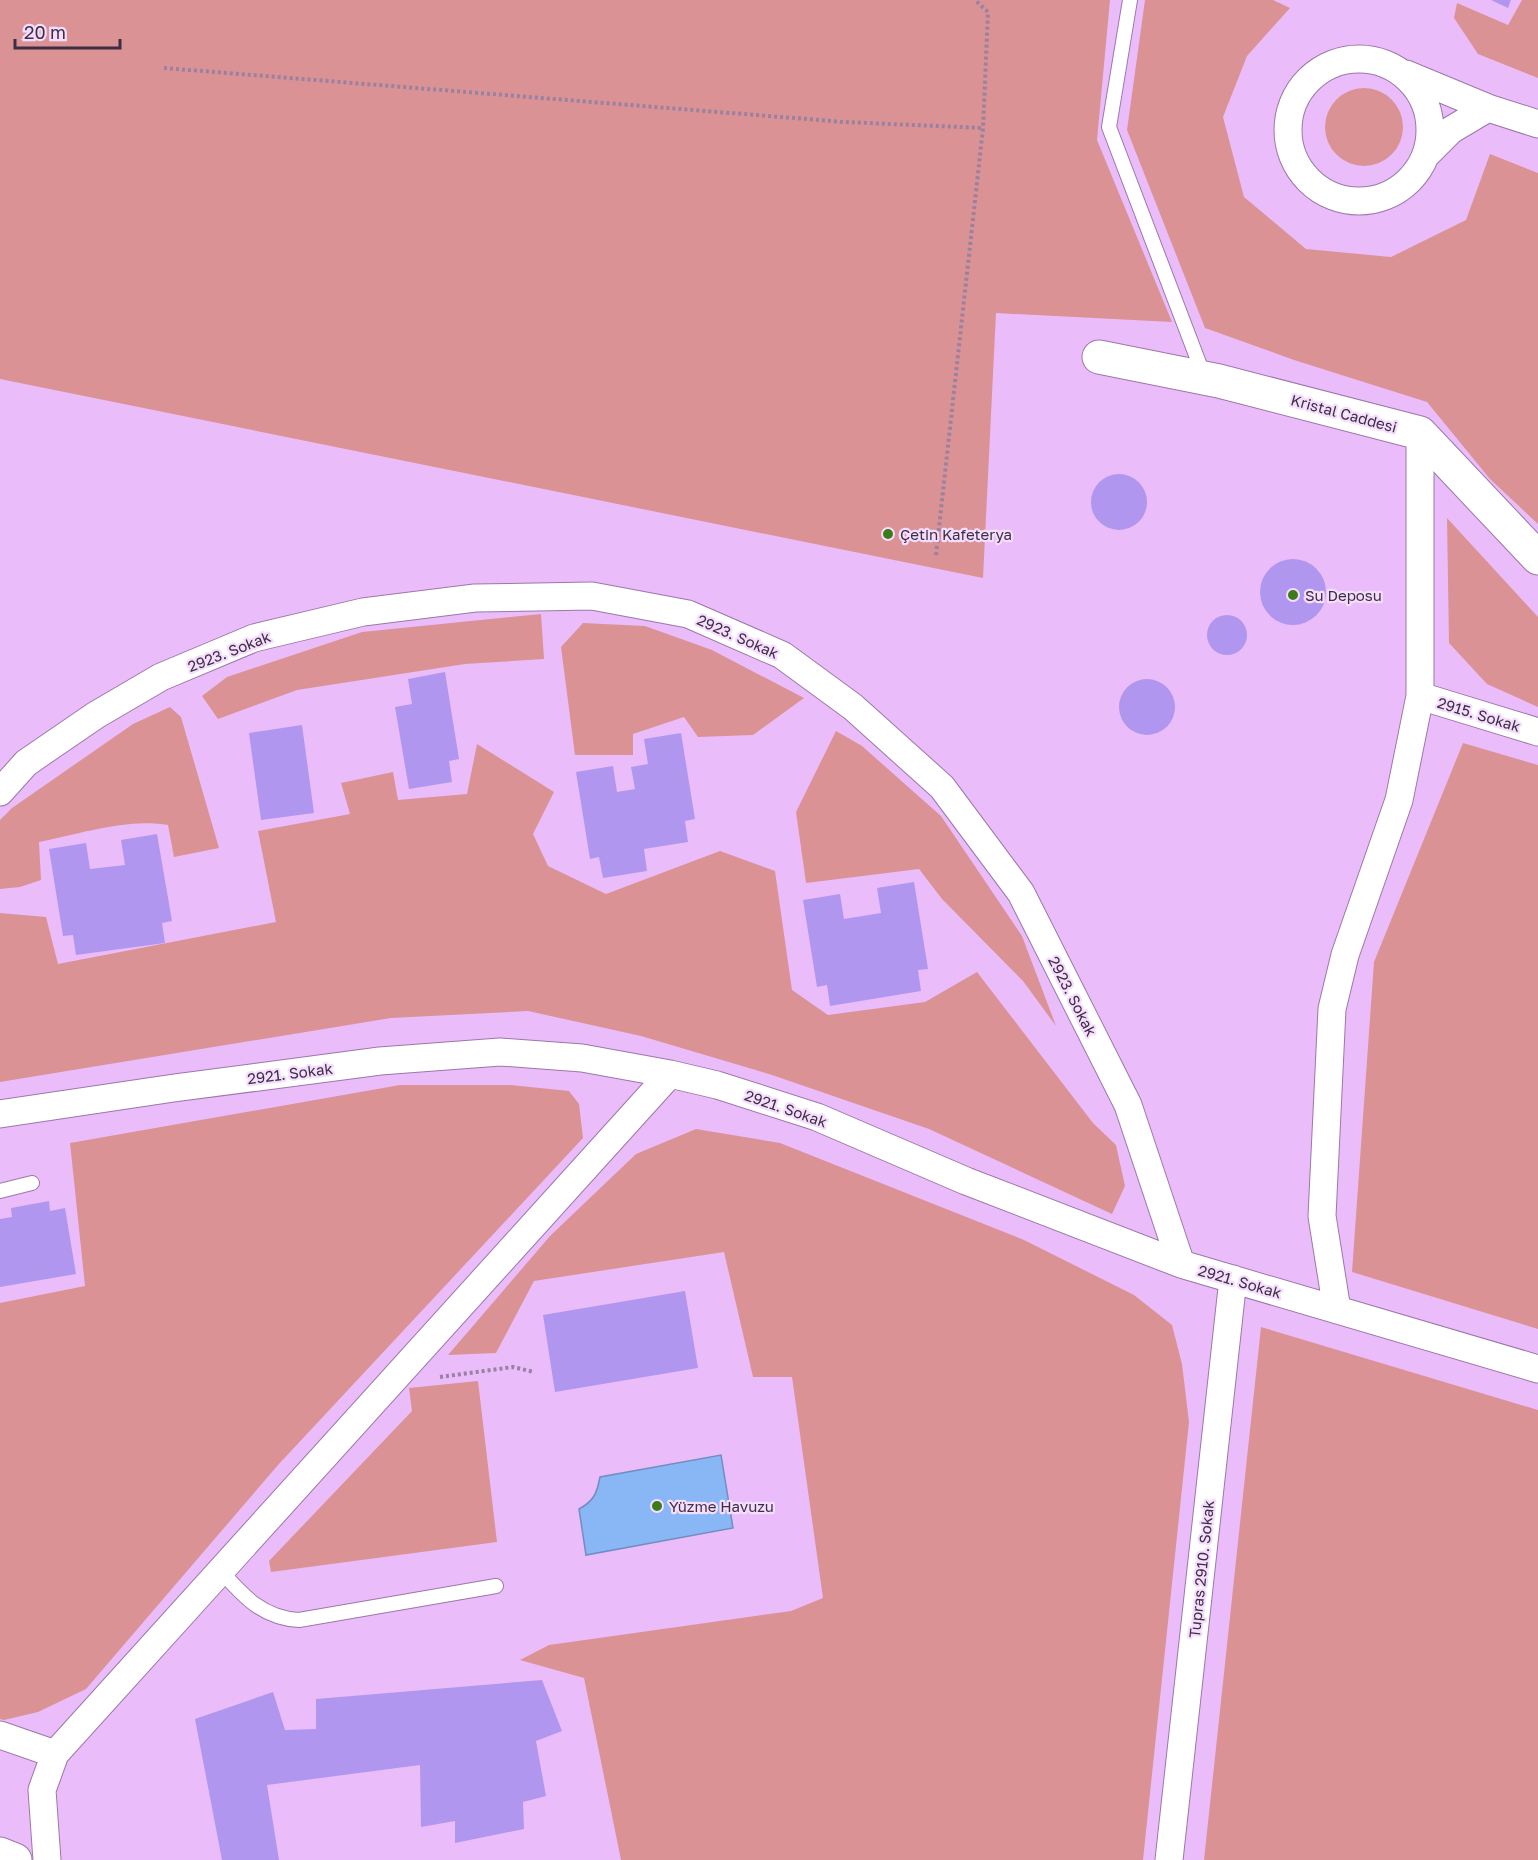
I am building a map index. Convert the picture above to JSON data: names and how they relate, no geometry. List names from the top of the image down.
{
  "streets": {
    "street": [
      "Kristal Caddesi",
      "2923. Sokak",
      "2915. Sokak",
      "2921. Sokak",
      "Tupras 2910. Sokak"
    ]
  },
  "crossings": [
    ["2923. Sokak", "2921. Sokak"],
    ["2921. Sokak", "Tupras 2910. Sokak"]
  ],
  "places": ["Çetin Kafeterya", "Su Deposu", "Yüzme Havuzu"],
  "scale_bar": "20 m"
}
